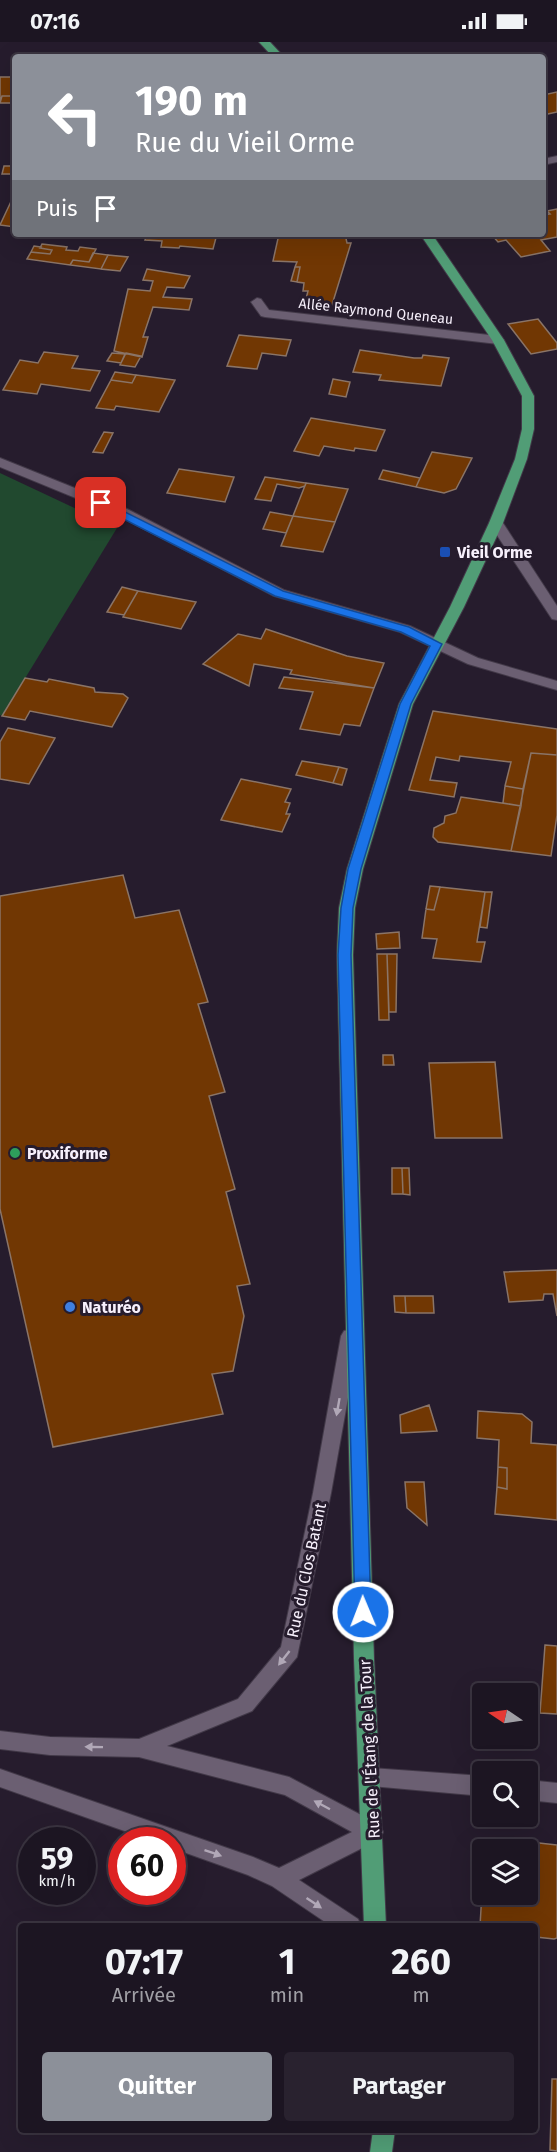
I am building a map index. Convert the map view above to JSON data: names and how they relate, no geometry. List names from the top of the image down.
{
  "streets": {
    "main road": ["Rue de l'Étang de la Tour"],
    "street": ["Allée Raymond Queneau", "Rue du Clos Batant"]
  },
  "crossings": [
    ["Allée Raymond Queneau", "Rue de l'Étang de la Tour"],
    ["Rue du Clos Batant", "Rue de l'Étang de la Tour"]
  ],
  "places": {
    "transit": ["Vieil Orme"],
    "other": ["Proxiforme", "Naturéo"]
  },
  "north": "left",
  "page": {
    "status": "07:16",
    "turn": ["190 m", "Rue du Vieil Orme"],
    "then": "Puis",
    "speed": "59 km/h",
    "limit": "60",
    "eta": [
      "07:17",
      "Arrivée",
      "1",
      "min",
      "260",
      "m"
    ],
    "buttons": ["Quitter", "Partager"]
  }
}
